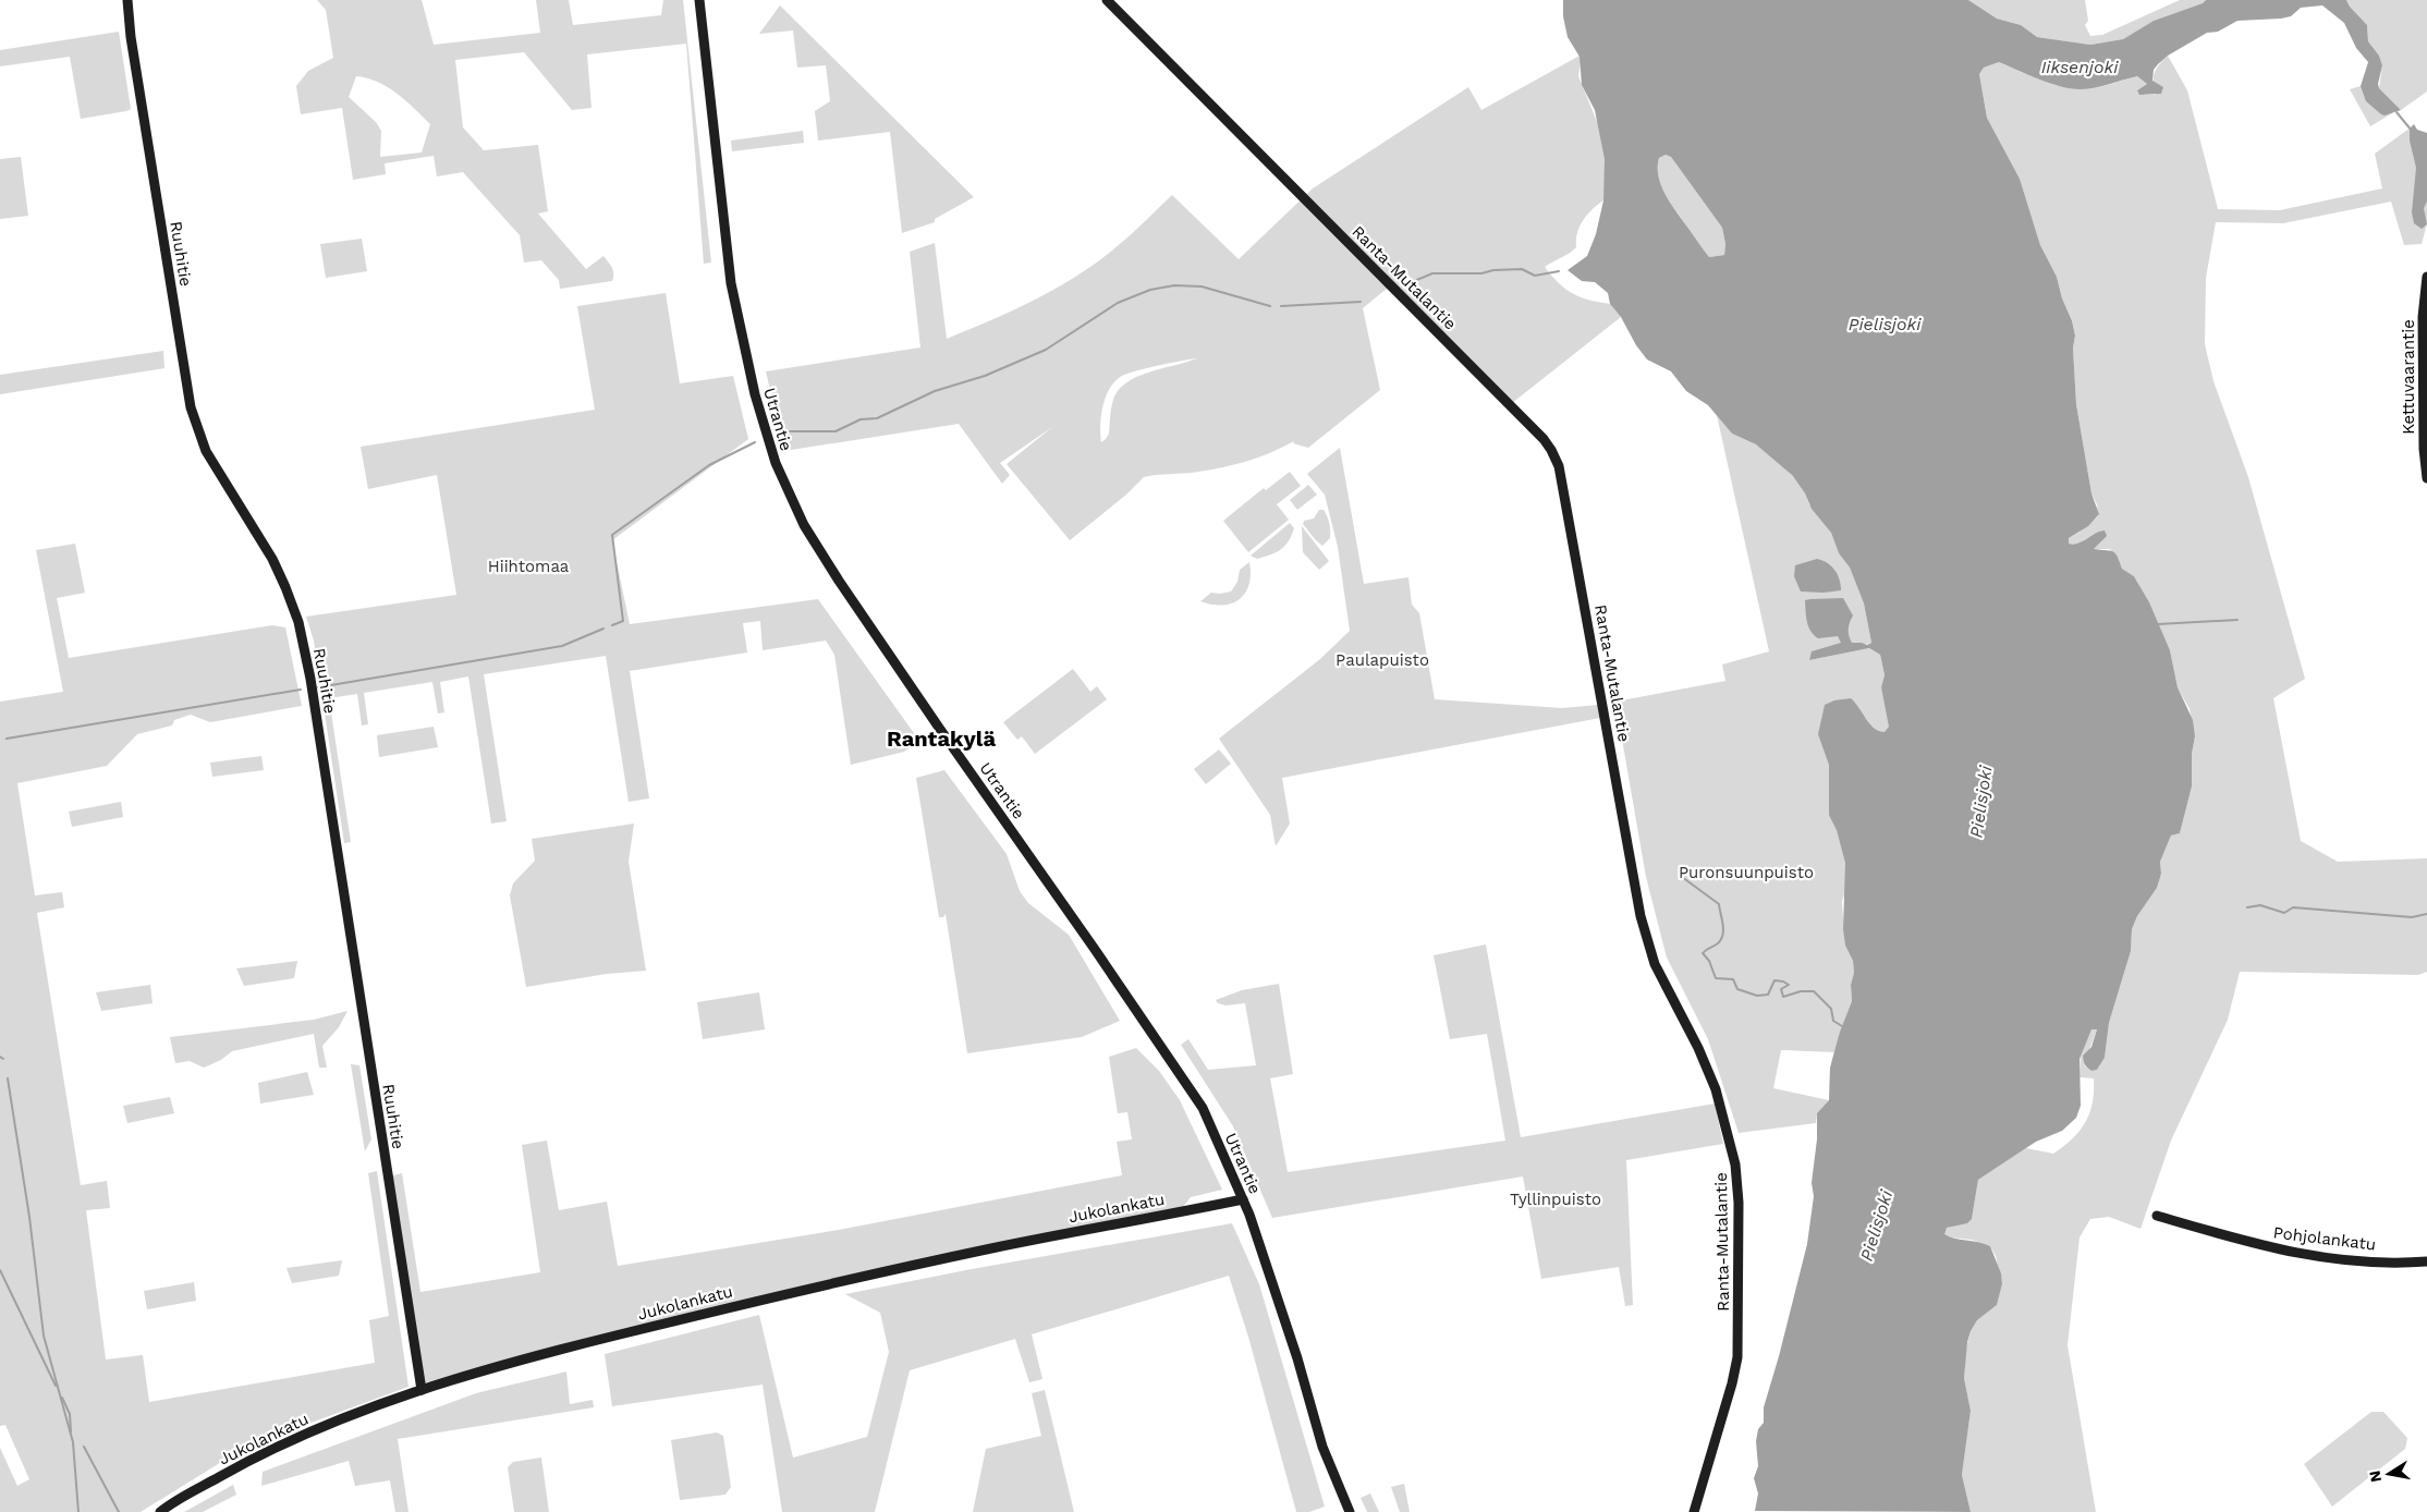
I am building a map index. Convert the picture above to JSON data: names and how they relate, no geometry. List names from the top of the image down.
{
  "streets": {
    "street": [
      "Ruuhitie",
      "Ranta-Mutalantie",
      "Kettuvaarantie",
      "Utrantie",
      "Jukolankatu",
      "Pohjolankatu"
    ]
  },
  "crossings": [
    ["Ruuhitie", "Jukolankatu"],
    ["Utrantie", "Jukolankatu"]
  ],
  "districts": ["Rantakylä"],
  "water": ["Iiksenjoki", "Pielisjoki"],
  "parks": [
    "Hiihtomaa",
    "Paulapuisto",
    "Puronsuunpuisto",
    "Tyllinpuisto"
  ],
  "north": "left"
}
